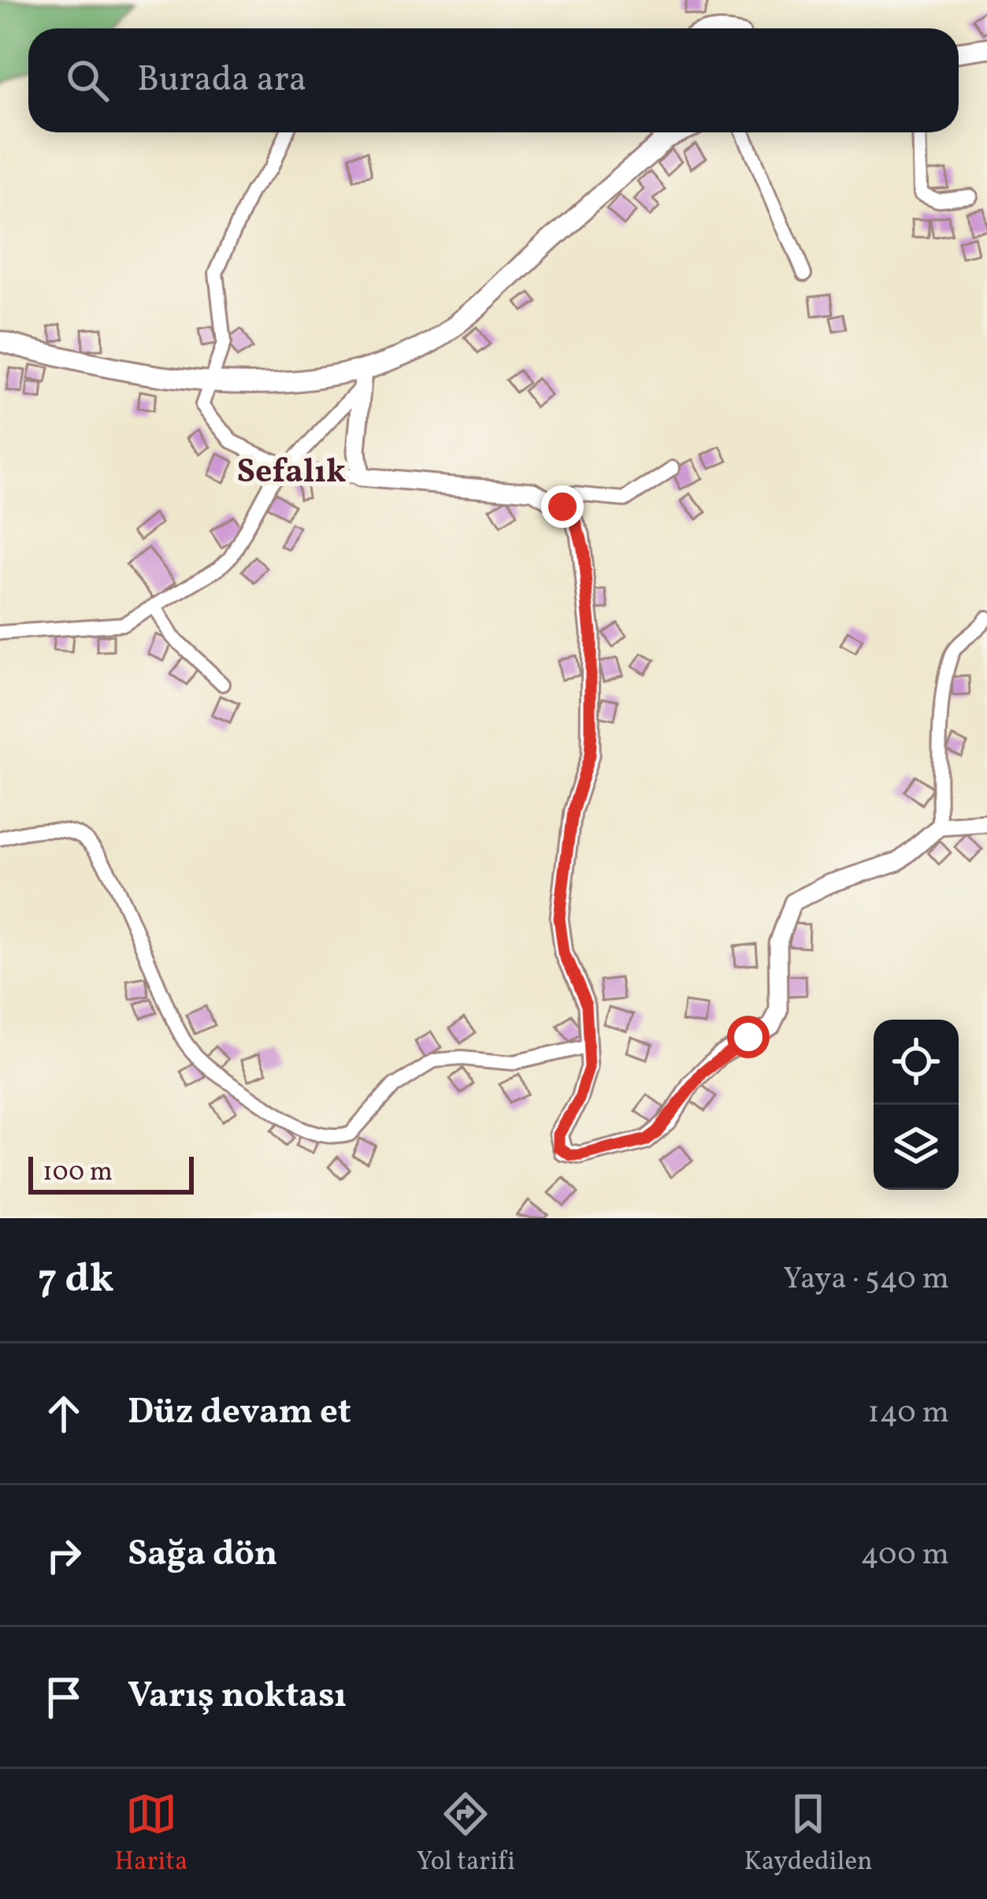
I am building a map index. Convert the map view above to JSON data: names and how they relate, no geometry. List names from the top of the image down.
{
  "districts": ["Sefalık"],
  "scale_bar": "100 m",
  "page": {
    "search": "Burada ara",
    "scale": "100 m",
    "heading": ["7 dk", "Yaya · 540 m"],
    "list": [
      ["Düz devam et", "140 m"],
      ["Sağa dön", "400 m"],
      "Varış noktası"
    ],
    "nav": ["Harita", "Yol tarifi", "Kaydedilen"]
  }
}
